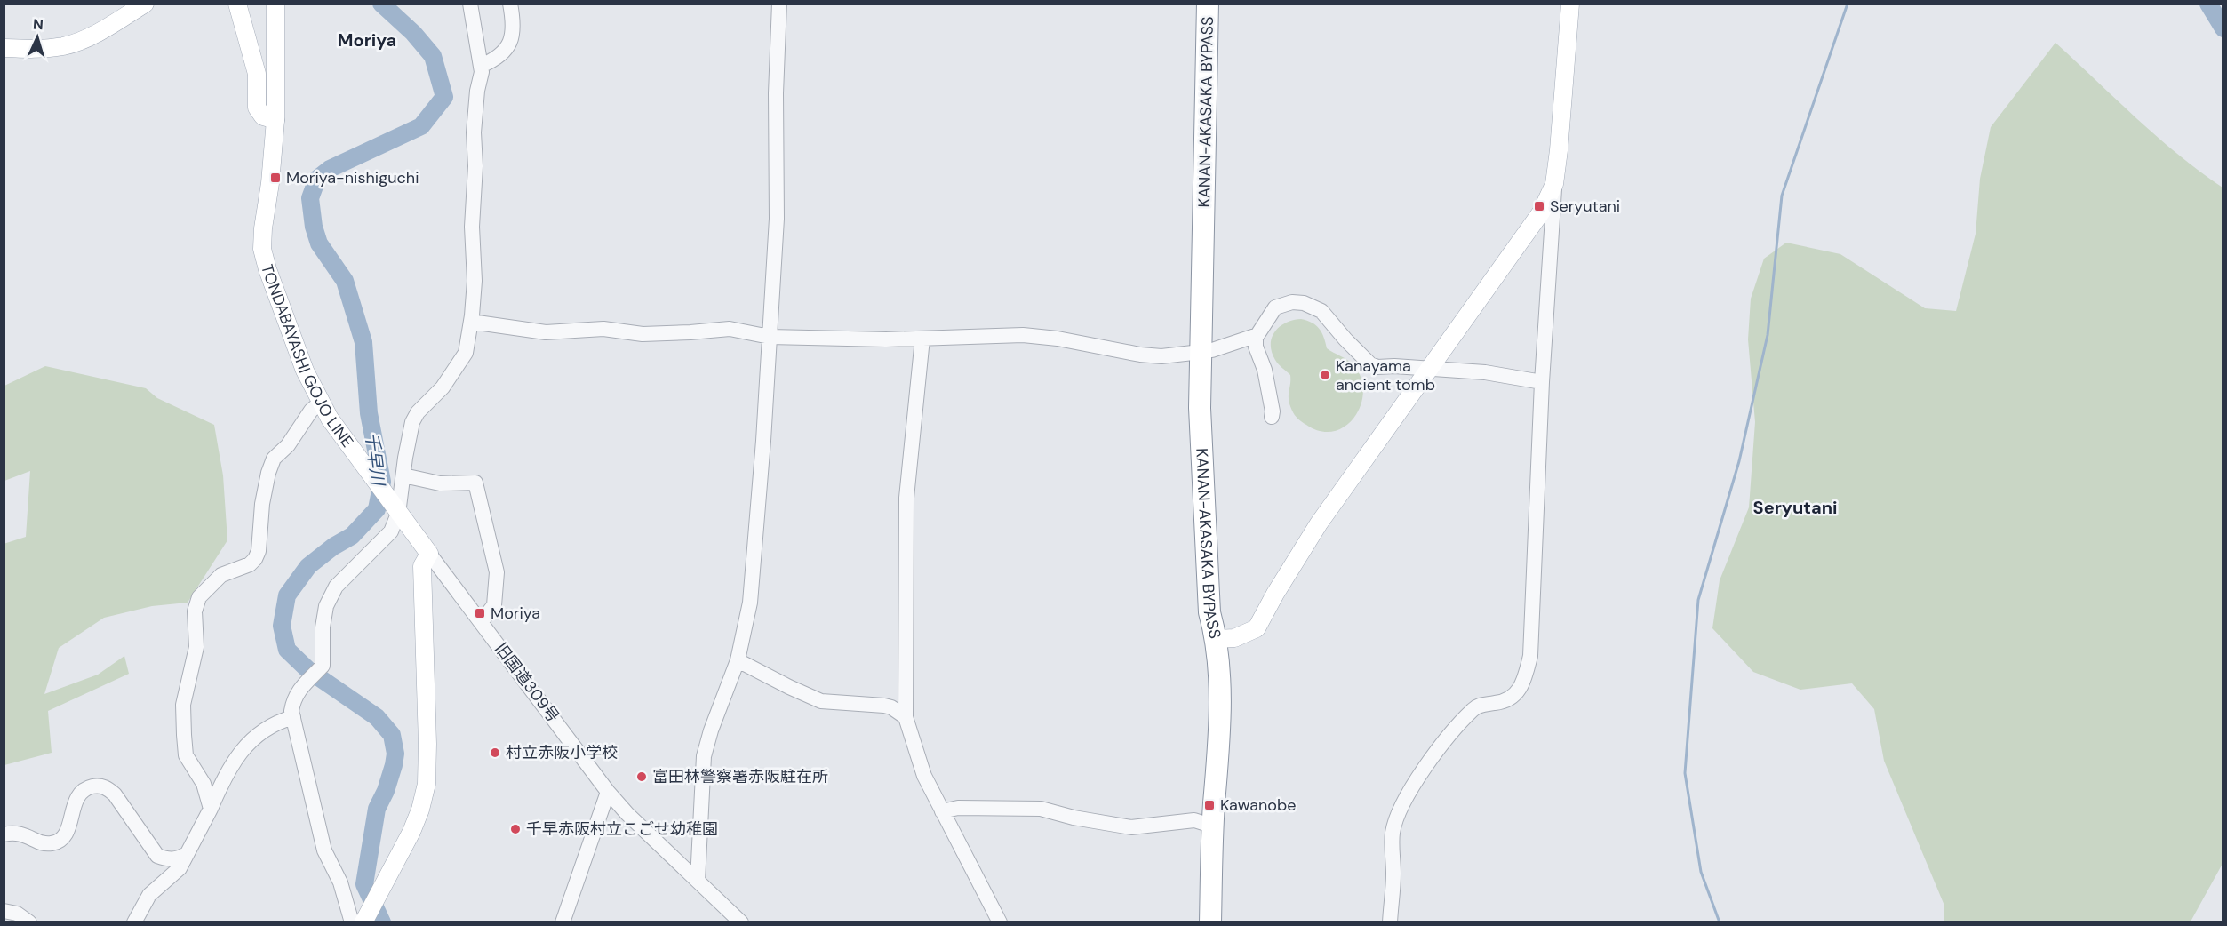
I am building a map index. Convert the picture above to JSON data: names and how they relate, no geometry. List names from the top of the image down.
{
  "streets": {
    "highway": ["KANAN-AKASAKA BYPASS"],
    "main road": ["TONDABAYASHI GOJO LINE"],
    "street": ["旧国道309号"]
  },
  "crossings": [
    ["TONDABAYASHI GOJO LINE", "旧国道309号"]
  ],
  "districts": ["Moriya", "Seryutani"],
  "water": ["千早川"],
  "places": {
    "transit": [
      "Moriya-nishiguchi",
      "Seryutani",
      "Moriya",
      "Kawanobe"
    ],
    "other": [
      "Kanayama ancient tomb",
      "村立赤阪小学校",
      "富田林警察署赤阪駐在所",
      "千早赤阪村立こごせ幼稚園"
    ]
  },
  "north": "top"
}
